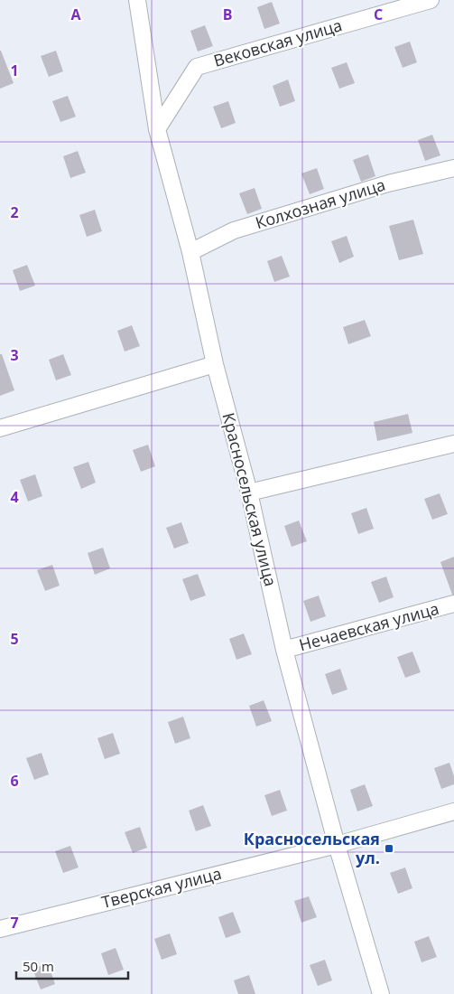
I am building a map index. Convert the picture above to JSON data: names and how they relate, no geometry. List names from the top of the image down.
{
  "streets": {
    "street": [
      "Вековская улица",
      "Колхозная улица",
      "Красносельская улица",
      "Нечаевская улица",
      "Тверская улица"
    ]
  },
  "crossings": [
    ["Вековская улица", "Красносельская улица"],
    ["Колхозная улица", "Красносельская улица"],
    ["Красносельская улица", "Нечаевская улица"],
    ["Красносельская улица", "Тверская улица"]
  ],
  "places": {
    "transit": ["Красносельская ул."]
  },
  "scale_bar": "50 m",
  "grid": {
    "columns": ["A", "B", "C"],
    "rows": [
      "1",
      "2",
      "3",
      "4",
      "5",
      "6",
      "7"
    ]
  }
}
